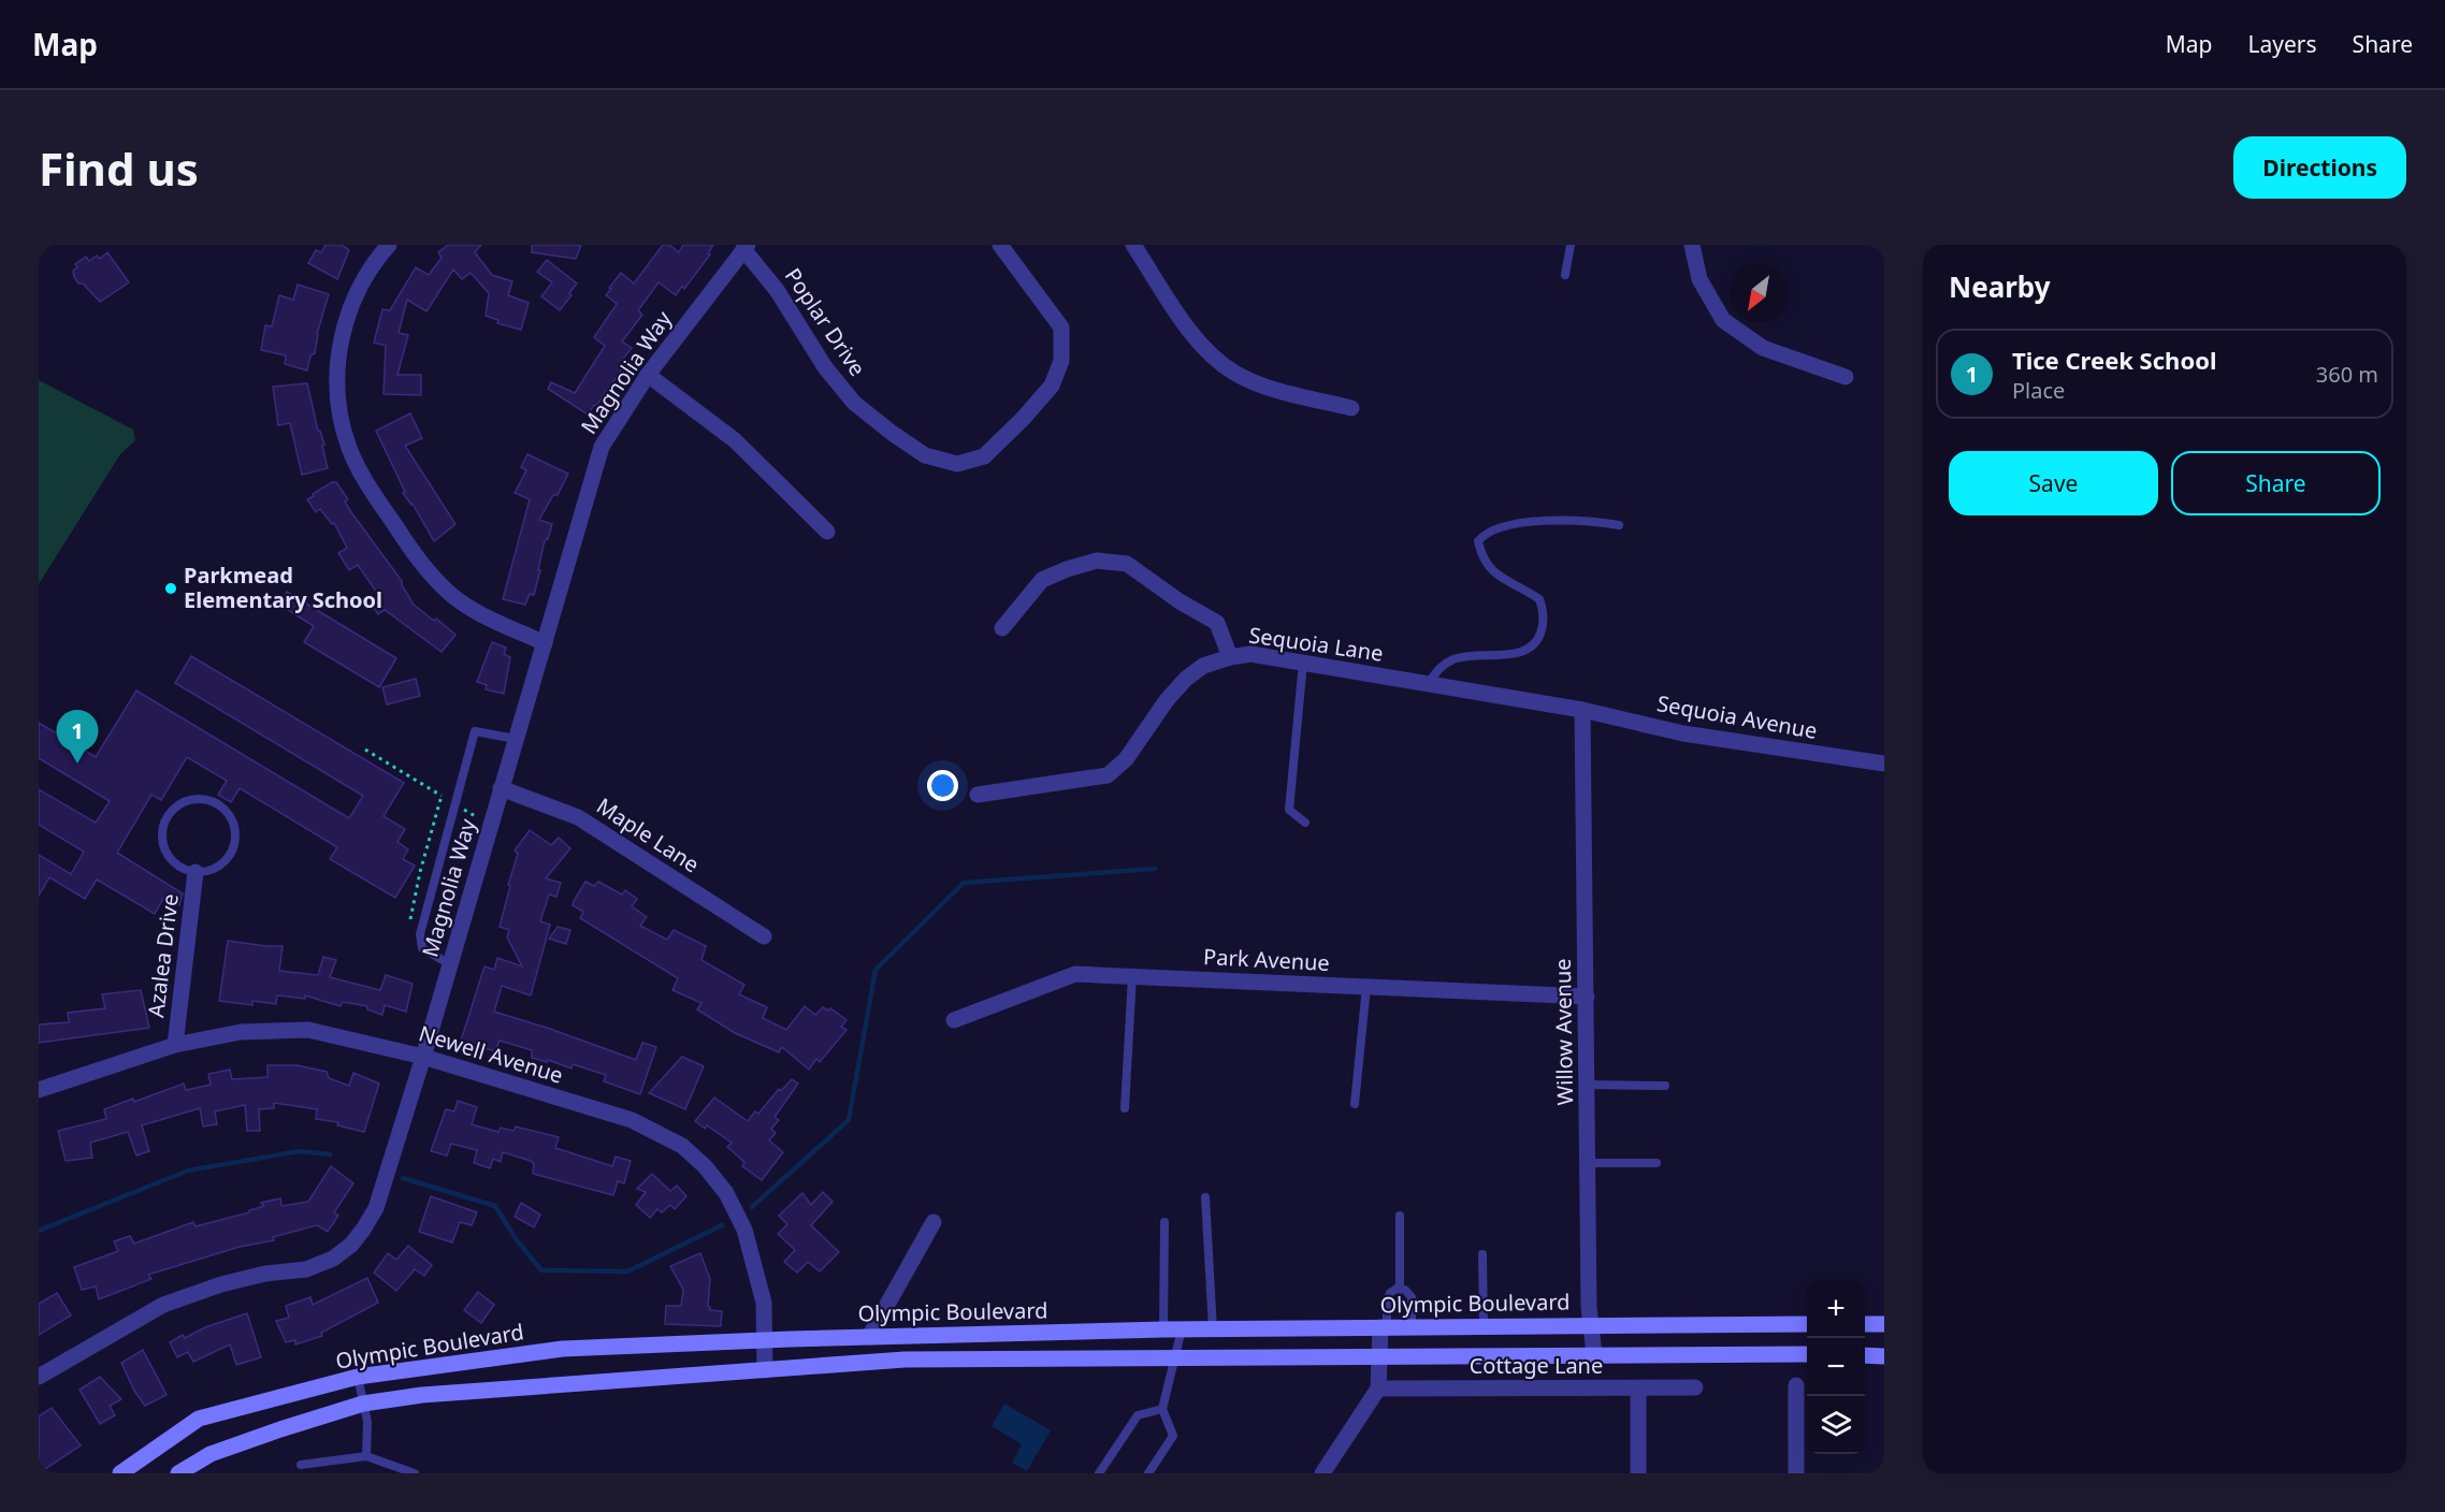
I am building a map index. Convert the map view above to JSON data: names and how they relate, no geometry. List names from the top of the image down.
{
  "streets": {
    "main road": ["Olympic Boulevard"],
    "street": [
      "Poplar Drive",
      "Magnolia Way",
      "Sequoia Lane",
      "Sequoia Avenue",
      "Maple Lane",
      "Azalea Drive",
      "Park Avenue",
      "Willow Avenue",
      "Newell Avenue",
      "Cottage Lane"
    ]
  },
  "crossings": [
    ["Poplar Drive", "Magnolia Way"],
    ["Magnolia Way", "Maple Lane"],
    ["Magnolia Way", "Newell Avenue"],
    ["Sequoia Lane", "Sequoia Avenue"],
    ["Sequoia Lane", "Willow Avenue"],
    ["Sequoia Avenue", "Willow Avenue"],
    ["Azalea Drive", "Newell Avenue"],
    ["Park Avenue", "Willow Avenue"],
    ["Willow Avenue", "Olympic Boulevard"],
    ["Newell Avenue", "Olympic Boulevard"]
  ],
  "places": ["Parkmead Elementary School"],
  "north": "bottom left",
  "page": {
    "header": "Map",
    "nav": ["Map", "Layers", "Share"],
    "buttons": [
      "Directions",
      ["Save", "Share"]
    ],
    "title": "Find us",
    "heading": "Nearby",
    "list": [
      {
        "mark": "1",
        "name": "Tice Creek School",
        "note": "Place",
        "value": "360 m"
      }
    ],
    "pins": "1",
    "map_buttons": ["+", "−"]
  }
}
